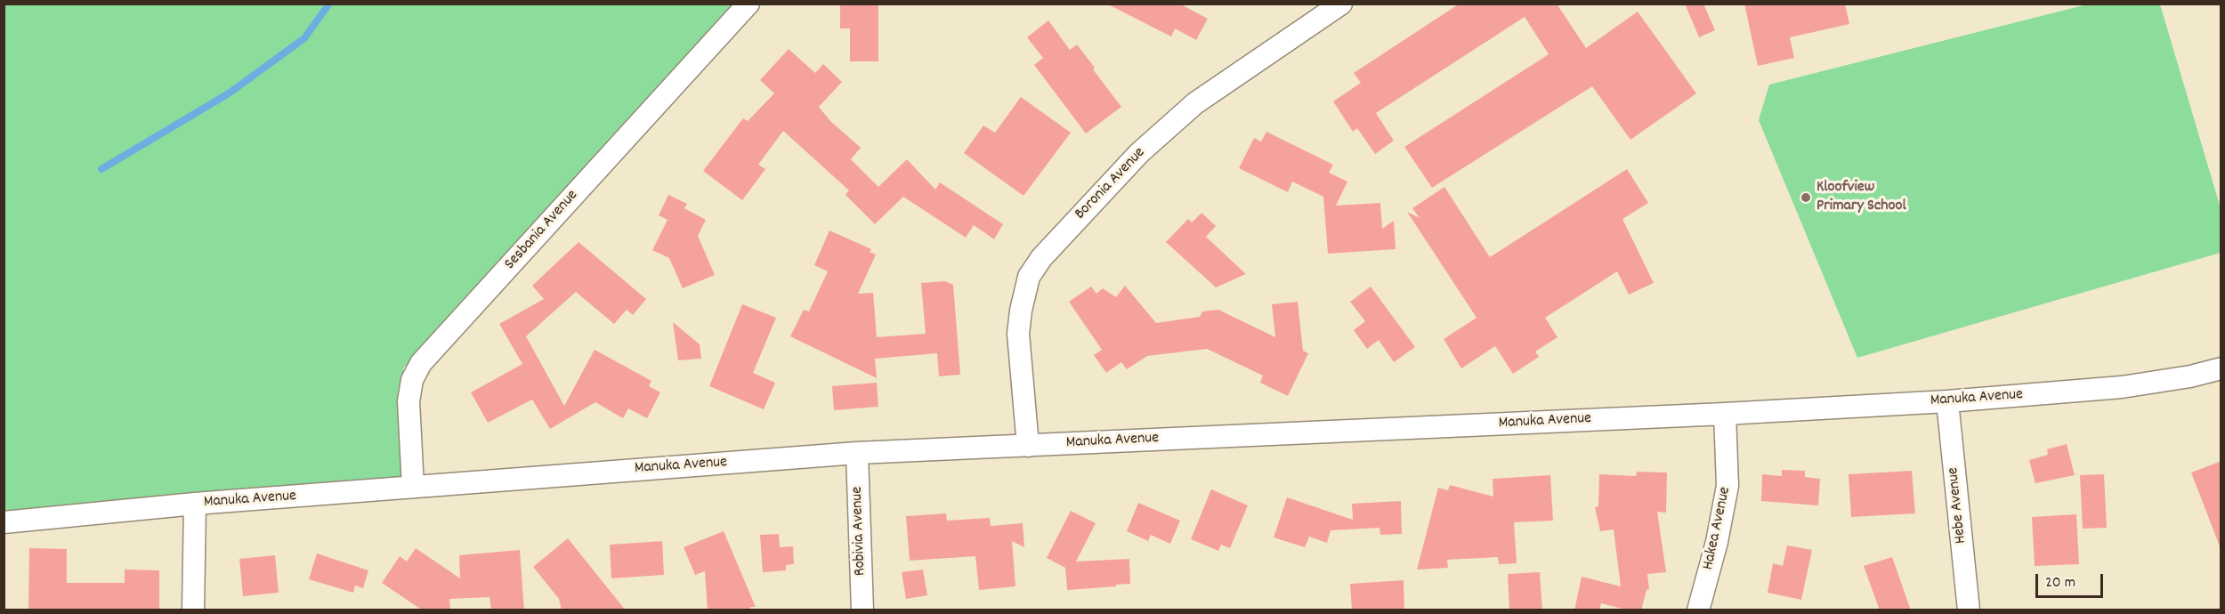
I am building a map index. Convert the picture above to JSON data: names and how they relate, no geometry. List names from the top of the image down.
{
  "streets": {
    "street": [
      "Boronia Avenue",
      "Sesbania Avenue",
      "Manuka Avenue",
      "Hebe Avenue",
      "Hakea Avenue",
      "Robivia Avenue"
    ]
  },
  "crossings": [
    ["Boronia Avenue", "Manuka Avenue"],
    ["Sesbania Avenue", "Manuka Avenue"],
    ["Manuka Avenue", "Hebe Avenue"],
    ["Manuka Avenue", "Hakea Avenue"],
    ["Manuka Avenue", "Robivia Avenue"]
  ],
  "places": ["Kloofview Primary School"],
  "scale_bar": "20 m"
}
